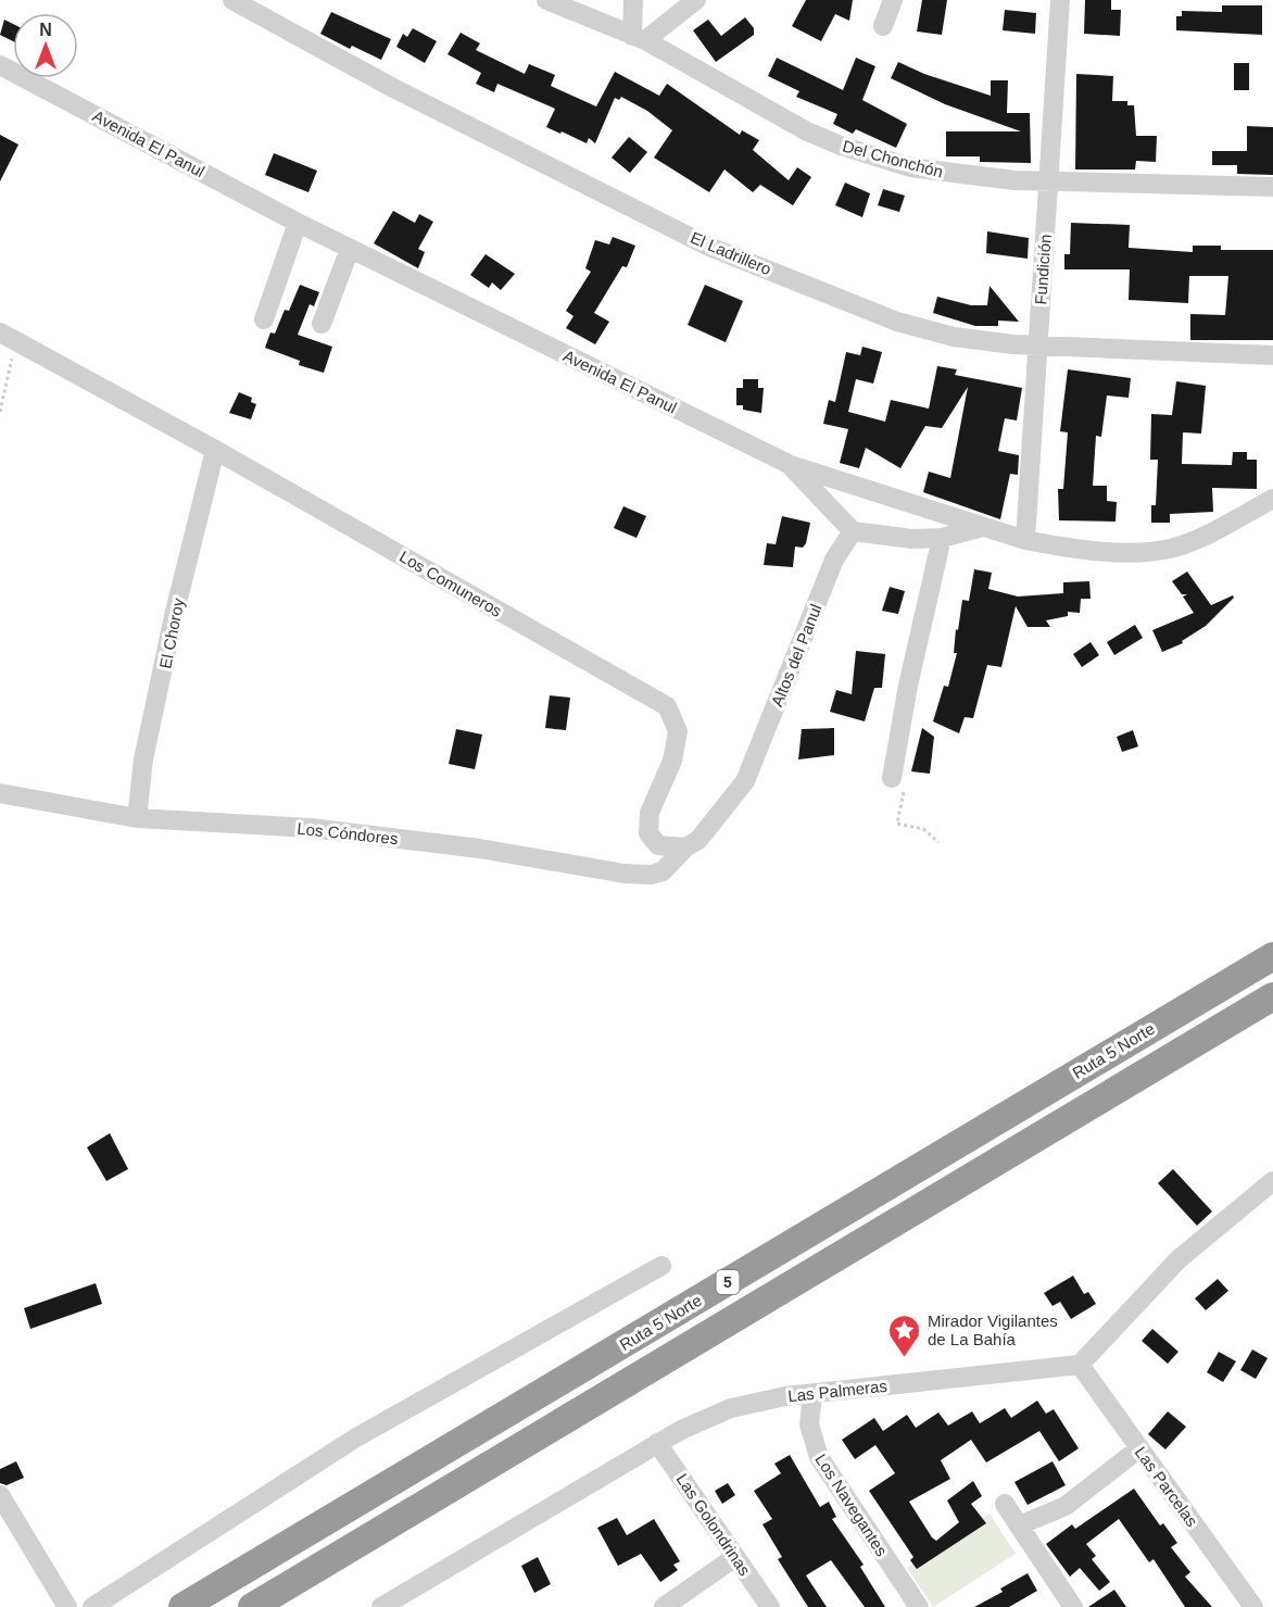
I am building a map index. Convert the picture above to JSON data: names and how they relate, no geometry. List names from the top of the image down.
{
  "streets": {
    "highway": ["Ruta 5 Norte", "5"],
    "street": [
      "Avenida El Panul",
      "Del Chonchón",
      "El Ladrillero",
      "Fundición",
      "Los Comuneros",
      "El Choroy",
      "Altos del Panul",
      "Los Cóndores",
      "Las Palmeras",
      "Las Parcelas",
      "Los Navegantes",
      "Las Golondrinas"
    ]
  },
  "crossings": [
    ["Avenida El Panul", "Fundición"],
    ["Del Chonchón", "Fundición"],
    ["El Ladrillero", "Fundición"],
    ["Los Comuneros", "El Choroy"],
    ["Los Comuneros", "Altos del Panul"],
    ["Los Comuneros", "Los Cóndores"],
    ["El Choroy", "Los Cóndores"],
    ["Altos del Panul", "Los Cóndores"],
    ["Las Palmeras", "Las Parcelas"],
    ["Las Palmeras", "Los Navegantes"],
    ["Las Palmeras", "Las Golondrinas"]
  ],
  "places": {
    "place": ["Mirador Vigilantes de La Bahía"]
  },
  "north": "top"
}
